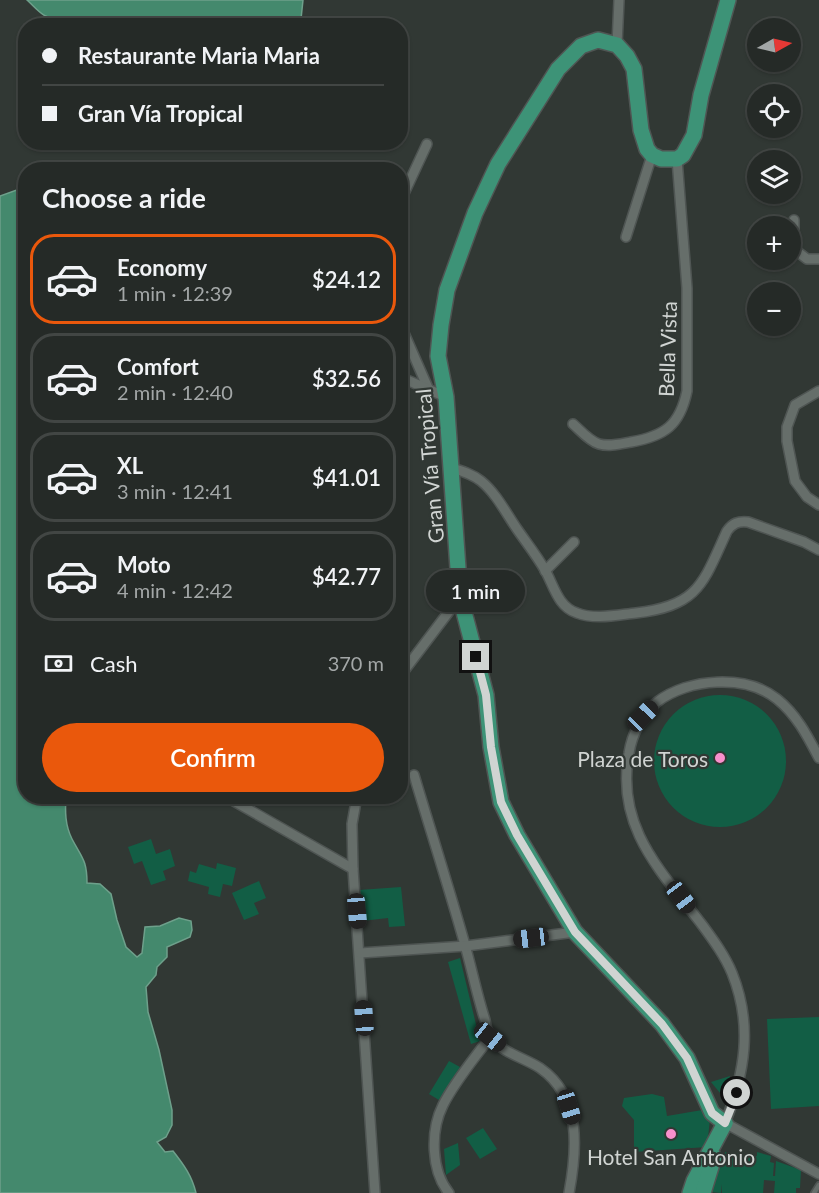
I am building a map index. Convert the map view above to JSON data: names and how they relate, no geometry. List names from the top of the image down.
{
  "streets": {
    "main road": ["Gran Vía Tropical"],
    "street": ["Bella Vista"]
  },
  "places": ["Plaza de Toros", "Hotel San Antonio"],
  "north": "right",
  "page": {
    "map_buttons": ["+", "−"],
    "banner": ["Restaurante Maria Maria", "Gran Vía Tropical"],
    "heading": "Choose a ride",
    "list": [
      {
        "name": "Economy",
        "note": "1 min · 12:39",
        "value": "$24.12"
      },
      {
        "name": "Comfort",
        "note": "2 min · 12:40",
        "value": "$32.56"
      },
      {
        "name": "XL",
        "note": "3 min · 12:41",
        "value": "$41.01"
      },
      {
        "name": "Moto",
        "note": "4 min · 12:42",
        "value": "$42.77"
      }
    ],
    "bubble": "1 min",
    "pay": ["Cash", "370 m"],
    "buttons": "Confirm"
  }
}
